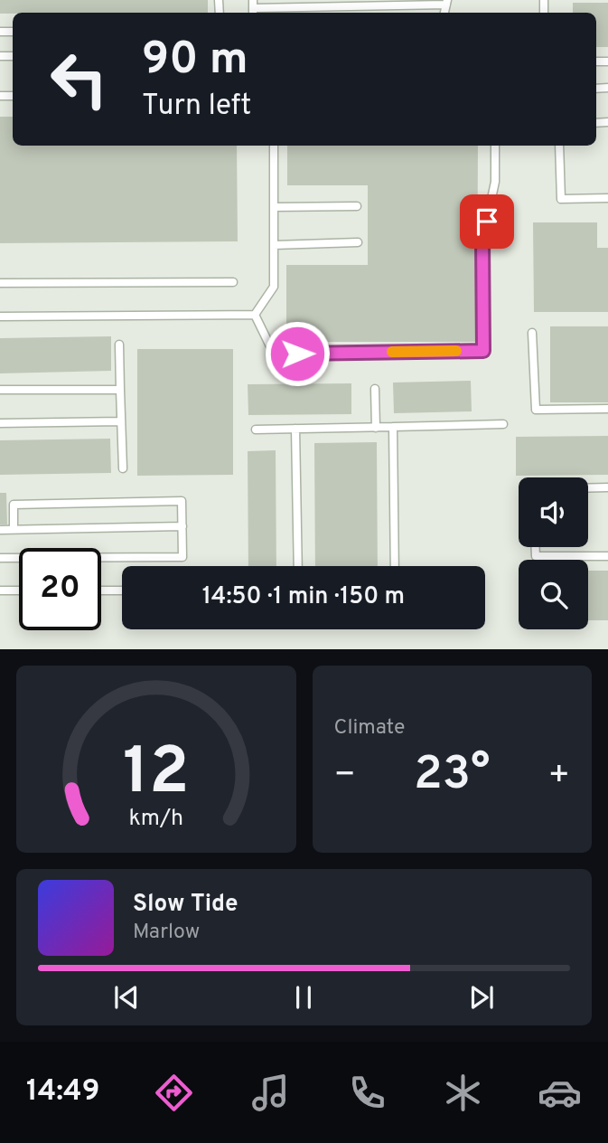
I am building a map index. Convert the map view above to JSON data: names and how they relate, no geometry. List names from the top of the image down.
{
  "page": {
    "turn": ["90 m", "Turn left"],
    "limit": "20",
    "trip": "14:50 · 1 min · 150 m",
    "tile": "Climate",
    "heat": ["−", "23°", "+"],
    "song": ["Slow Tide", "Marlow"],
    "tabs": "14:49",
    "gauge": ["12", "km/h"]
  }
}
